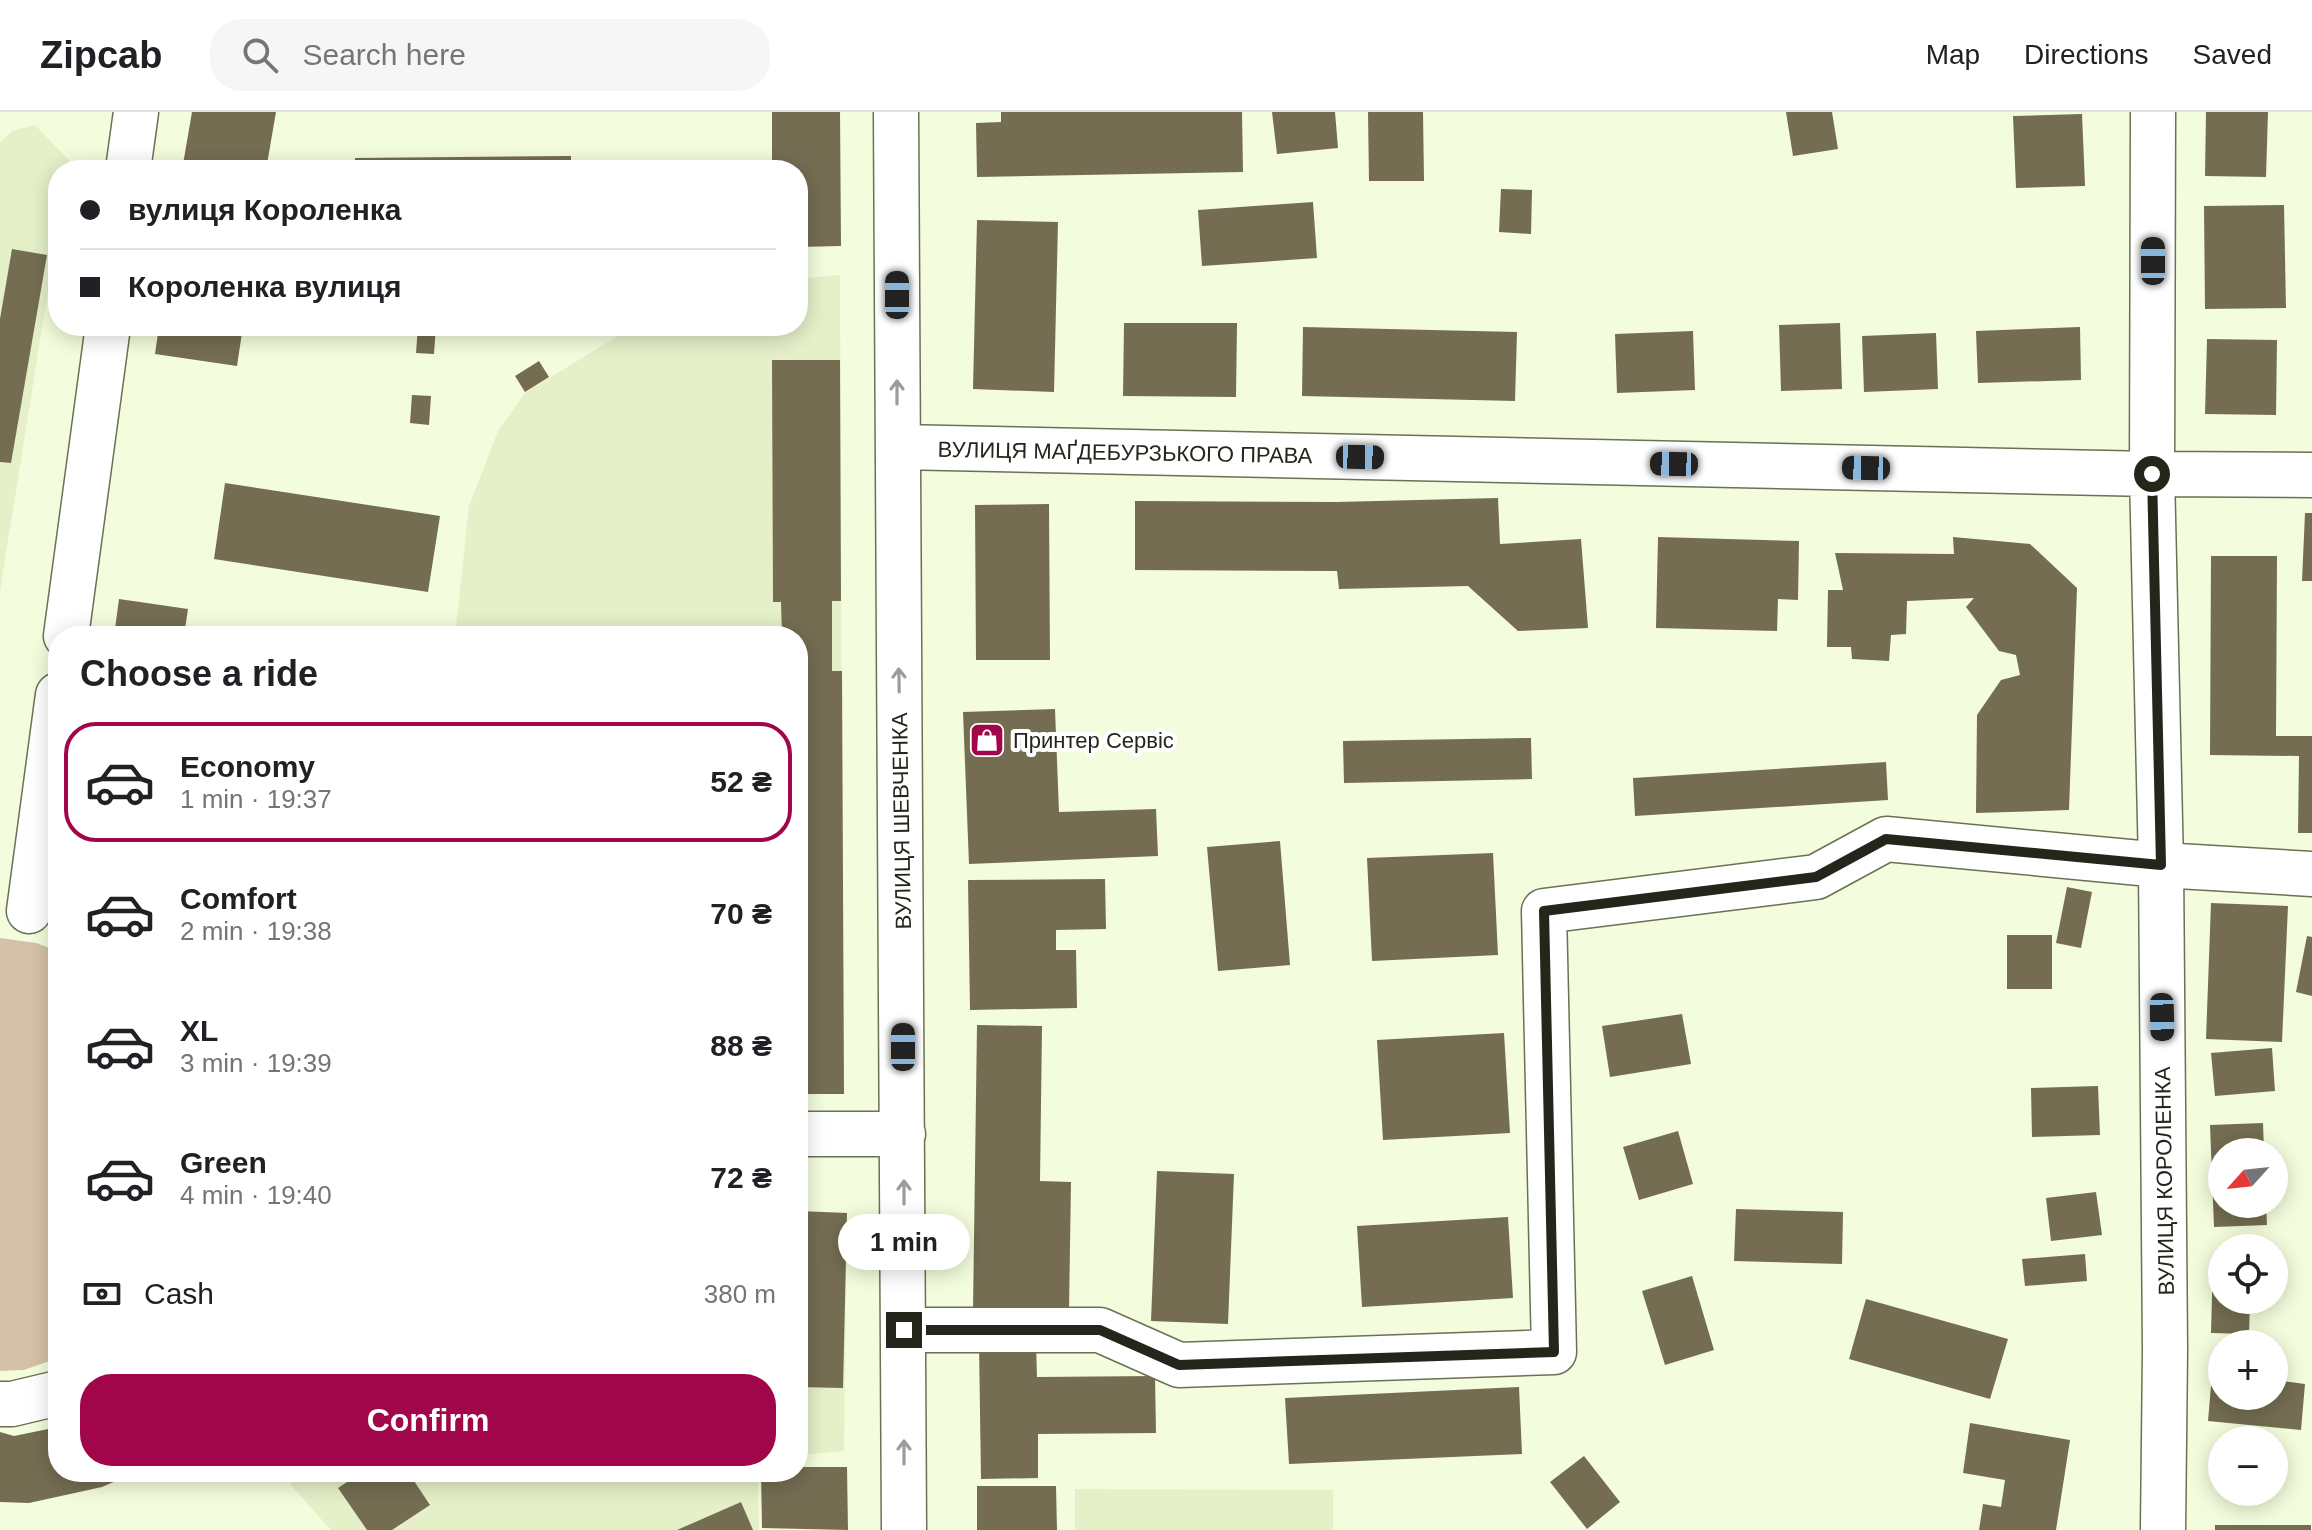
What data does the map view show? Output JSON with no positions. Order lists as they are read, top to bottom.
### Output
{
  "streets": {
    "street": ["ВУЛИЦЯ МАҐДЕБУРЗЬКОГО ПРАВА", "ВУЛИЦЯ ШЕВЧЕНКА", "ВУЛИЦЯ КОРОЛЕНКА"]
  },
  "crossings": [
    ["ВУЛИЦЯ МАҐДЕБУРЗЬКОГО ПРАВА", "ВУЛИЦЯ ШЕВЧЕНКА"],
    ["ВУЛИЦЯ МАҐДЕБУРЗЬКОГО ПРАВА", "ВУЛИЦЯ КОРОЛЕНКА"]
  ],
  "one_way": ["ВУЛИЦЯ ШЕВЧЕНКА"],
  "places": {
    "shop": ["Принтер Сервіс"]
  },
  "north": "bottom left",
  "page": {
    "header": "Zipcab",
    "search": "Search here",
    "nav": ["Map", "Directions", "Saved"],
    "banner": ["вулиця Короленка", "Короленка вулиця"],
    "heading": "Choose a ride",
    "list": [
      {
        "name": "Economy",
        "note": "1 min · 19:37",
        "value": "52 ₴"
      },
      {
        "name": "Comfort",
        "note": "2 min · 19:38",
        "value": "70 ₴"
      },
      {
        "name": "XL",
        "note": "3 min · 19:39",
        "value": "88 ₴"
      },
      {
        "name": "Green",
        "note": "4 min · 19:40",
        "value": "72 ₴"
      }
    ],
    "map_buttons": ["+", "−"],
    "bubble": "1 min",
    "pay": ["Cash", "380 m"],
    "buttons": "Confirm"
  }
}
